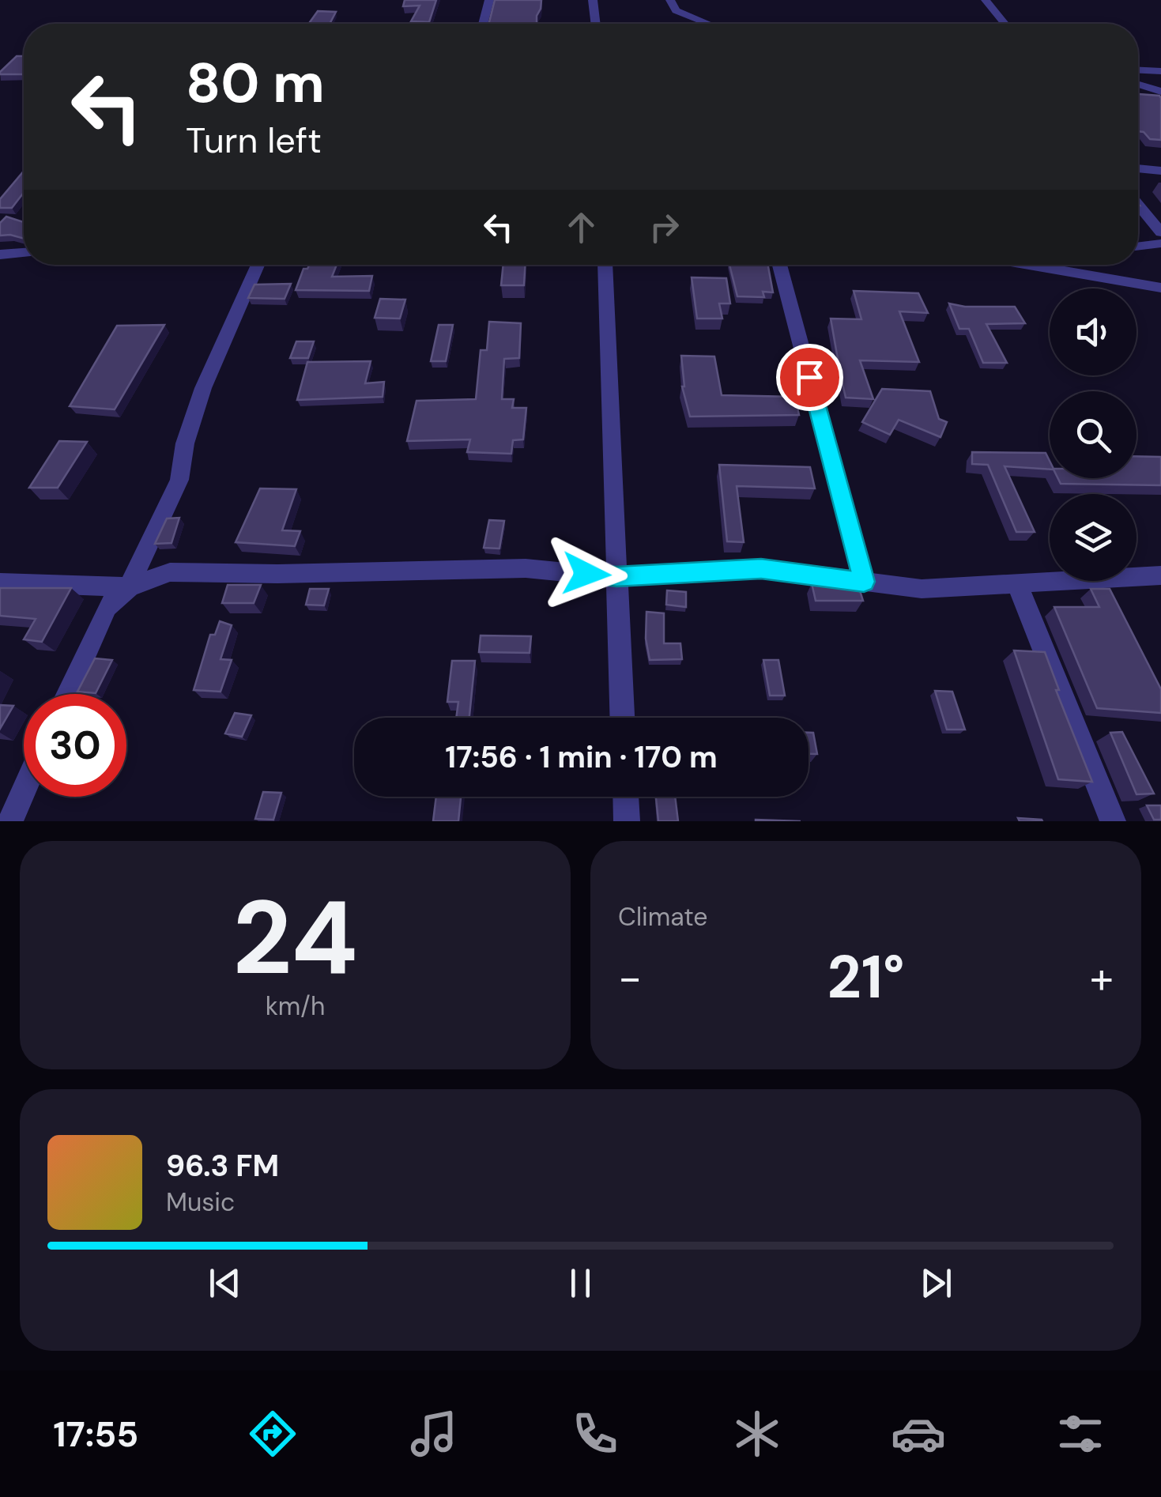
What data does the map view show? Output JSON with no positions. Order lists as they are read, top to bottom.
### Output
{
  "page": {
    "turn": ["80 m", "Turn left"],
    "limit": "30",
    "trip": "17:56 · 1 min · 170 m",
    "tile": [
      ["24", "km/h"],
      "Climate"
    ],
    "heat": ["−", "21°", "+"],
    "song": ["96.3 FM", "Music"],
    "tabs": "17:55"
  }
}
